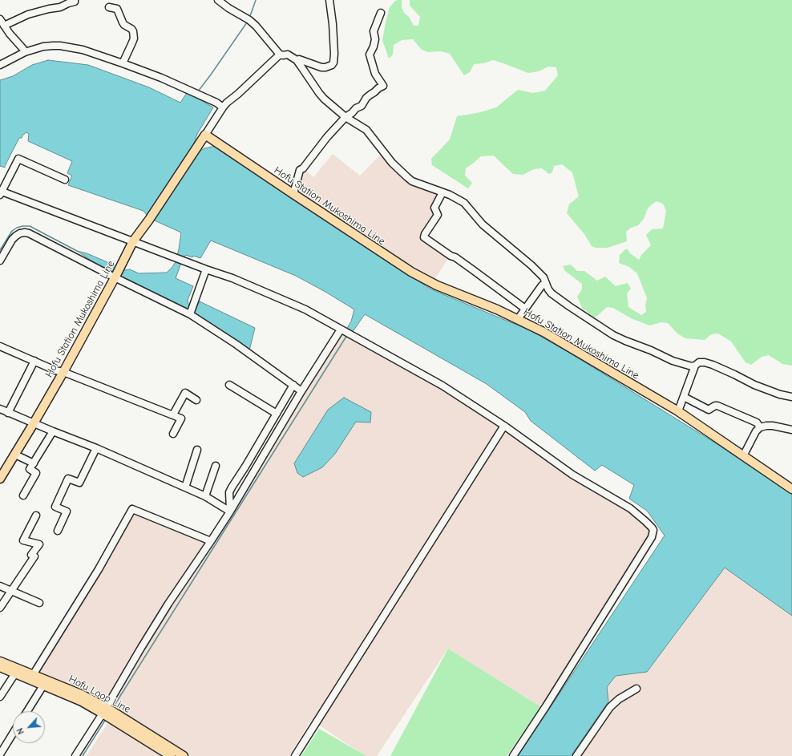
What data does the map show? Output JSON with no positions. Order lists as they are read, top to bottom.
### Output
{
  "streets": {
    "main road": ["Hofu Station Mukoshima Line", "Hofu Loop Line"]
  },
  "north": "bottom left"
}
